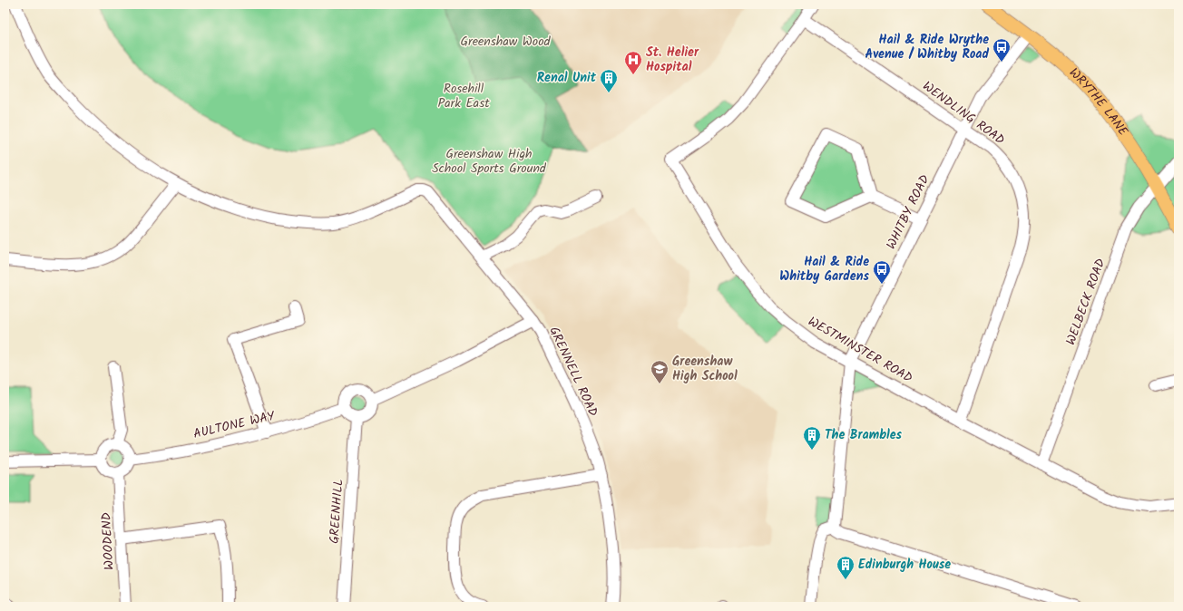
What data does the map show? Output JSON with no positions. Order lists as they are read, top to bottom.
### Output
{
  "streets": {
    "main road": ["WRYTHE LANE"],
    "street": [
      "WENDLING ROAD",
      "WHITBY ROAD",
      "WELBECK ROAD",
      "WESTMINSTER ROAD",
      "GRENNELL ROAD",
      "AULTONE WAY",
      "GREENHILL",
      "WOODEND"
    ]
  },
  "crossings": [
    ["WRYTHE LANE", "WHITBY ROAD"],
    ["WRYTHE LANE", "WELBECK ROAD"],
    ["WENDLING ROAD", "WHITBY ROAD"],
    ["WENDLING ROAD", "WESTMINSTER ROAD"],
    ["WHITBY ROAD", "WESTMINSTER ROAD"],
    ["WELBECK ROAD", "WESTMINSTER ROAD"],
    ["AULTONE WAY", "GREENHILL"],
    ["AULTONE WAY", "WOODEND"]
  ],
  "parks": ["Greenshaw Wood", "Rosehill Park East", "Greenshaw High School Sports Ground"],
  "places": {
    "bus stop": ["Hail & Ride Wrythe Avenue / Whitby Road", "Hail & Ride Whitby Gardens"],
    "hospital": ["St. Helier Hospital"],
    "building": ["Renal Unit", "The Brambles", "Edinburgh House"],
    "school or university": ["Greenshaw High School"]
  }
}
